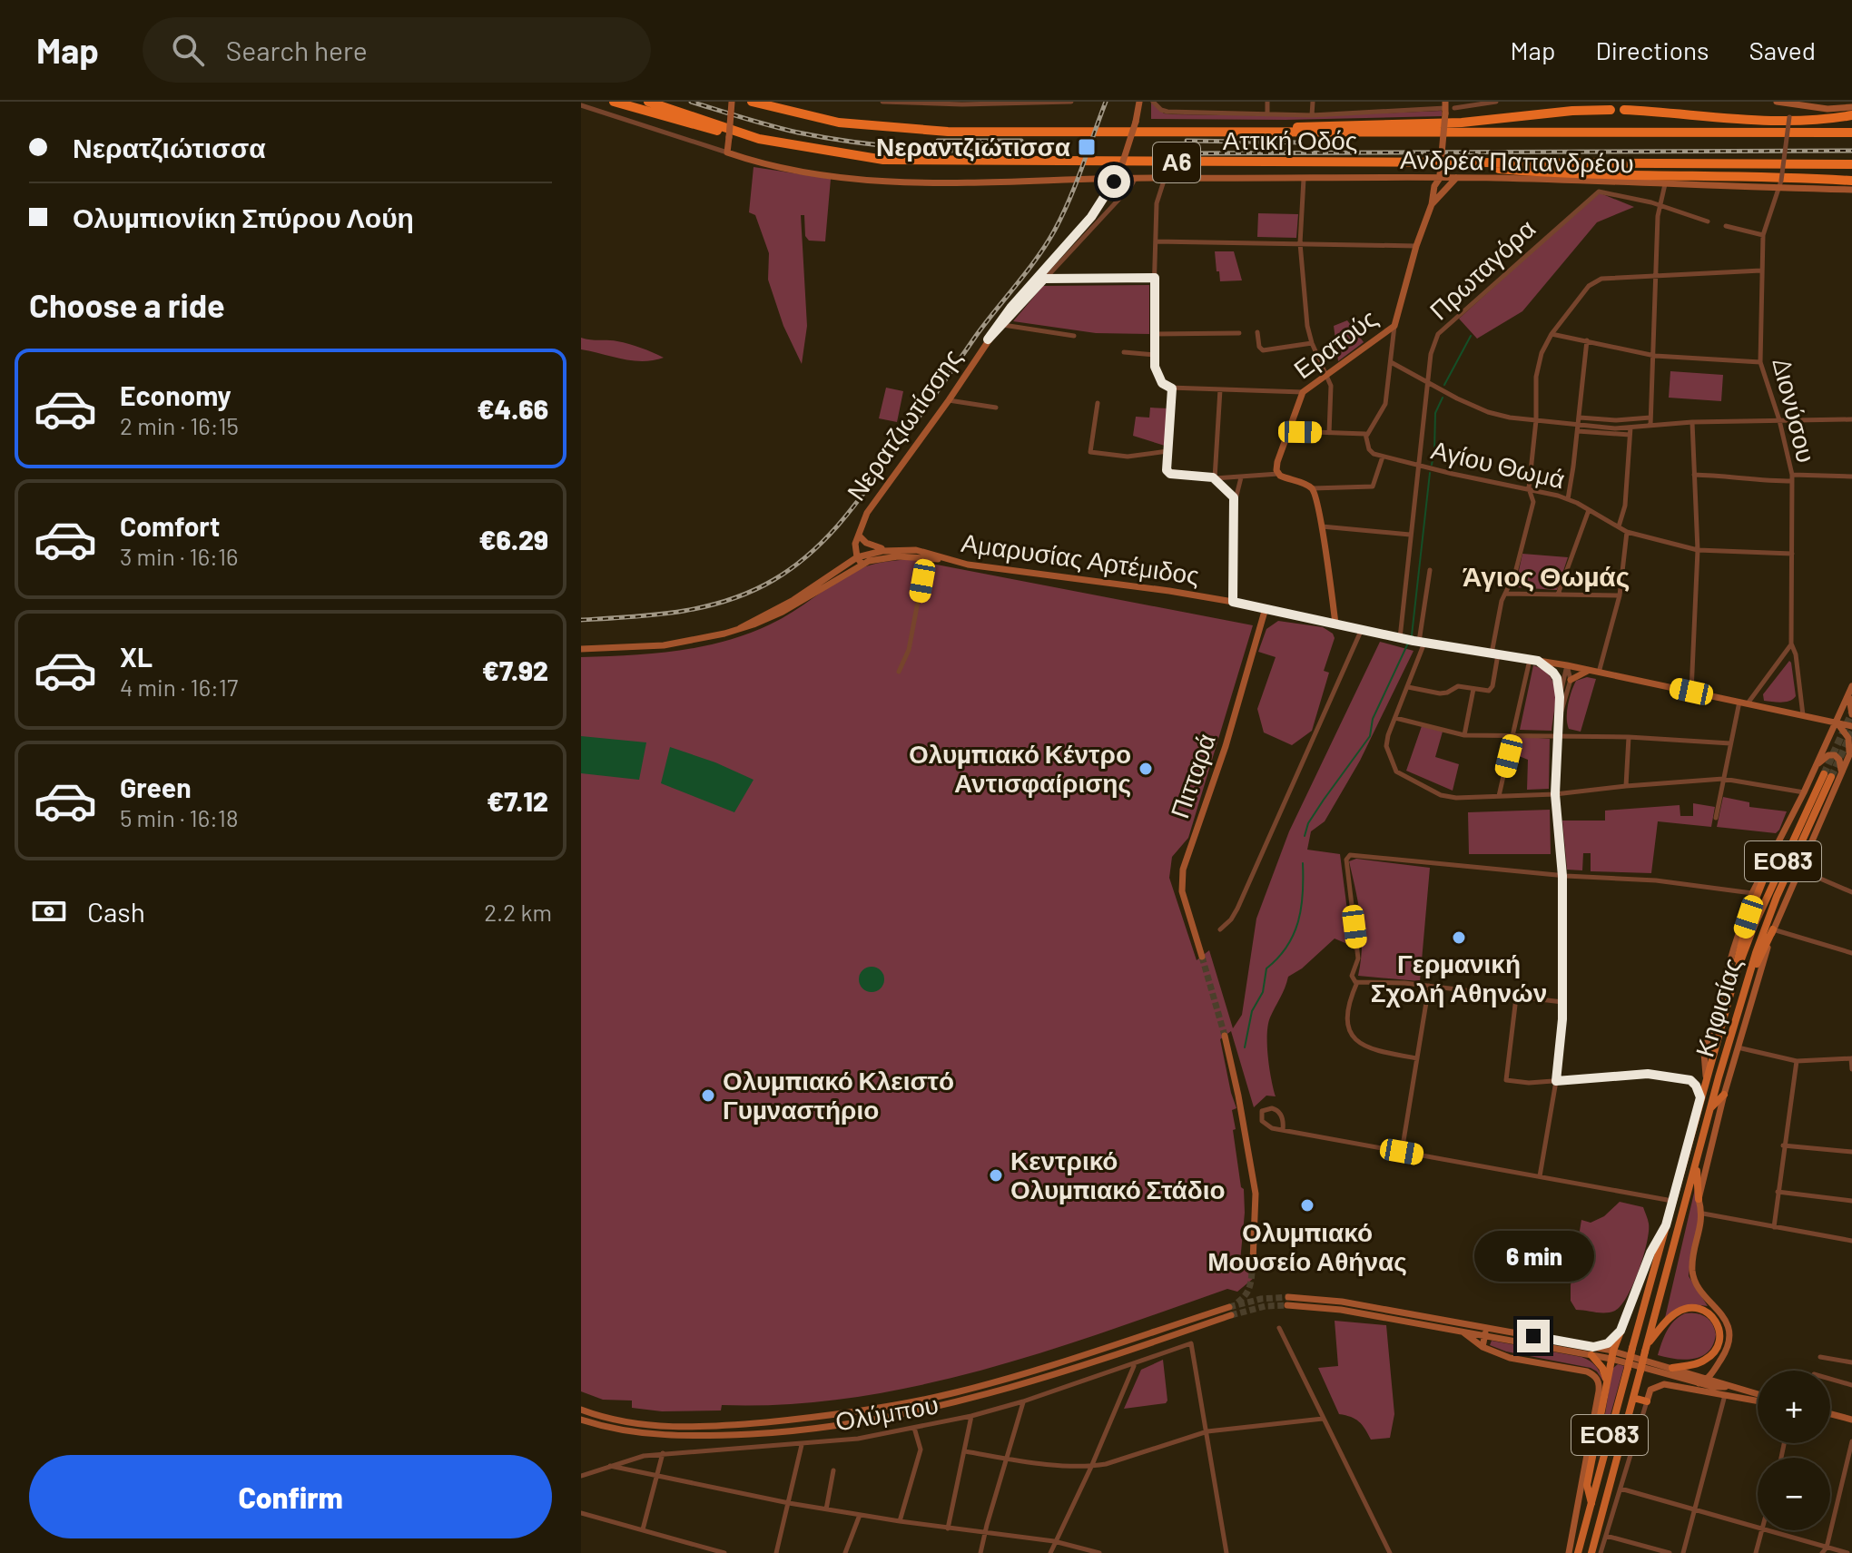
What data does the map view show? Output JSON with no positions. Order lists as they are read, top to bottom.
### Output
{
  "streets": {
    "highway": ["Αττική Οδός", "Α6"],
    "main road": [
      "Ανδρέα Παπανδρέου",
      "Ερατούς",
      "Νερατζιωτίσσης",
      "Αμαρυσίας Αρτέμιδος",
      "Πιτταρά",
      "ΕΟ83",
      "Κηφισίας"
    ],
    "street": [
      "Πρωταγόρα",
      "Διονύσου",
      "Αγίου Θωμά",
      "Ολύμπου"
    ]
  },
  "crossings": [
    ["Ανδρέα Παπανδρέου", "Ερατούς"],
    ["Ανδρέα Παπανδρέου", "Διονύσου"],
    ["Ανδρέα Παπανδρέου", "Νερατζιωτίσσης"],
    ["Πρωταγόρα", "Αγίου Θωμά"],
    ["Πρωταγόρα", "Αμαρυσίας Αρτέμιδος"],
    ["Διονύσου", "Αγίου Θωμά"],
    ["Διονύσου", "Αμαρυσίας Αρτέμιδος"],
    ["Νερατζιωτίσσης", "Αμαρυσίας Αρτέμιδος"],
    ["Αμαρυσίας Αρτέμιδος", "Πιτταρά"],
    ["Αμαρυσίας Αρτέμιδος", "Κηφισίας"]
  ],
  "districts": ["Άγιος Θωμάς"],
  "places": {
    "transit": ["Νεραντζιώτισσα"],
    "other": [
      "Ολυμπιακό Κέντρο Αντισφαίρισης",
      "Γερμανική Σχολή Αθηνών",
      "Ολυμπιακό Κλειστό Γυμναστήριο",
      "Κεντρικό Ολυμπιακό Στάδιο",
      "Ολυμπιακό Μουσείο Αθήνας"
    ]
  },
  "page": {
    "header": "Map",
    "search": "Search here",
    "nav": ["Map", "Directions", "Saved"],
    "banner": ["Νερατζιώτισσα", "Ολυμπιονίκη Σπύρου Λούη"],
    "heading": "Choose a ride",
    "list": [
      {
        "name": "Economy",
        "note": "2 min · 16:15",
        "value": "€4.66"
      },
      {
        "name": "Comfort",
        "note": "3 min · 16:16",
        "value": "€6.29"
      },
      {
        "name": "XL",
        "note": "4 min · 16:17",
        "value": "€7.92"
      },
      {
        "name": "Green",
        "note": "5 min · 16:18",
        "value": "€7.12"
      }
    ],
    "pay": ["Cash", "2.2 km"],
    "bubble": "6 min",
    "map_buttons": ["+", "−"],
    "buttons": "Confirm"
  }
}
